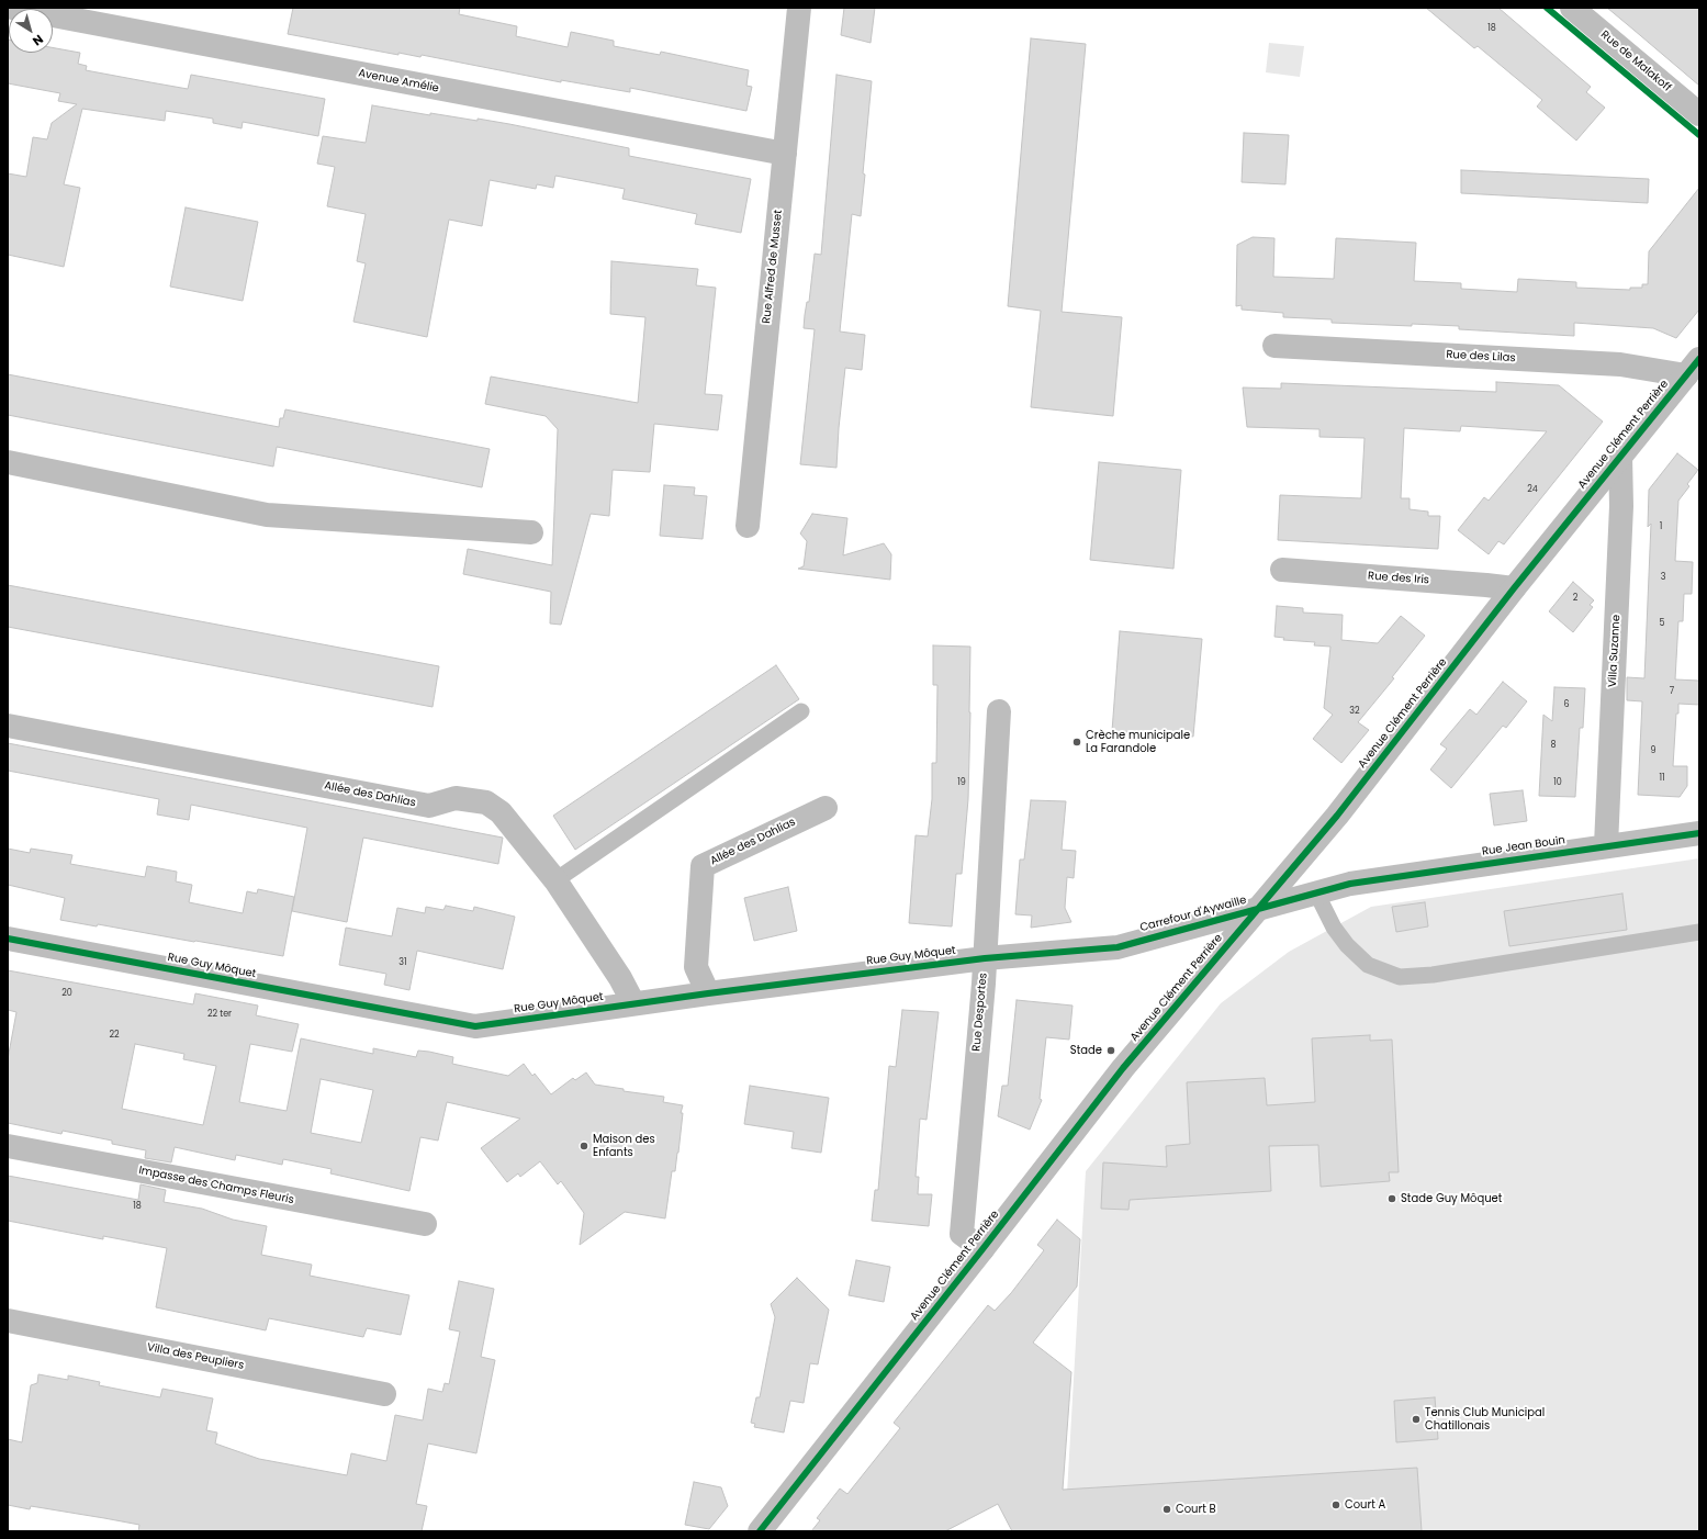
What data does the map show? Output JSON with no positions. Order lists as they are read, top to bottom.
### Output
{
  "streets": {
    "street": [
      "Rue de Malakoff",
      "Avenue Amélie",
      "Rue Alfred de Musset",
      "Rue des Lilas",
      "Avenue Clément Perrière",
      "Rue des Iris",
      "Villa Suzanne",
      "Allée des Dahlias",
      "Rue Jean Bouin",
      "Carrefour d'Aywaille",
      "Rue Guy Môquet",
      "Rue Desportes",
      "Impasse des Champs Fleuris",
      "Villa des Peupliers"
    ]
  },
  "crossings": [
    ["Avenue Amélie", "Rue Alfred de Musset"],
    ["Rue des Lilas", "Avenue Clément Perrière"],
    ["Avenue Clément Perrière", "Rue des Iris"],
    ["Avenue Clément Perrière", "Villa Suzanne"],
    ["Avenue Clément Perrière", "Carrefour d'Aywaille"],
    ["Avenue Clément Perrière", "Rue Desportes"],
    ["Villa Suzanne", "Rue Jean Bouin"],
    ["Allée des Dahlias", "Rue Guy Môquet"],
    ["Rue Jean Bouin", "Carrefour d'Aywaille"],
    ["Carrefour d'Aywaille", "Rue Guy Môquet"],
    ["Rue Guy Môquet", "Rue Desportes"]
  ],
  "places": [
    "Crèche municipale La Farandole",
    "Stade",
    "Maison des Enfants",
    "Stade Guy Môquet",
    "Tennis Club Municipal Chatillonais",
    "Court A",
    "Court B"
  ],
  "house_numbers": [
    "18",
    "24",
    "1",
    "3",
    "2",
    "5",
    "7",
    "6",
    "32",
    "8",
    "9",
    "11",
    "19",
    "10",
    "31",
    "20",
    "22 ter",
    "22",
    "18"
  ],
  "north": "bottom right"
}
